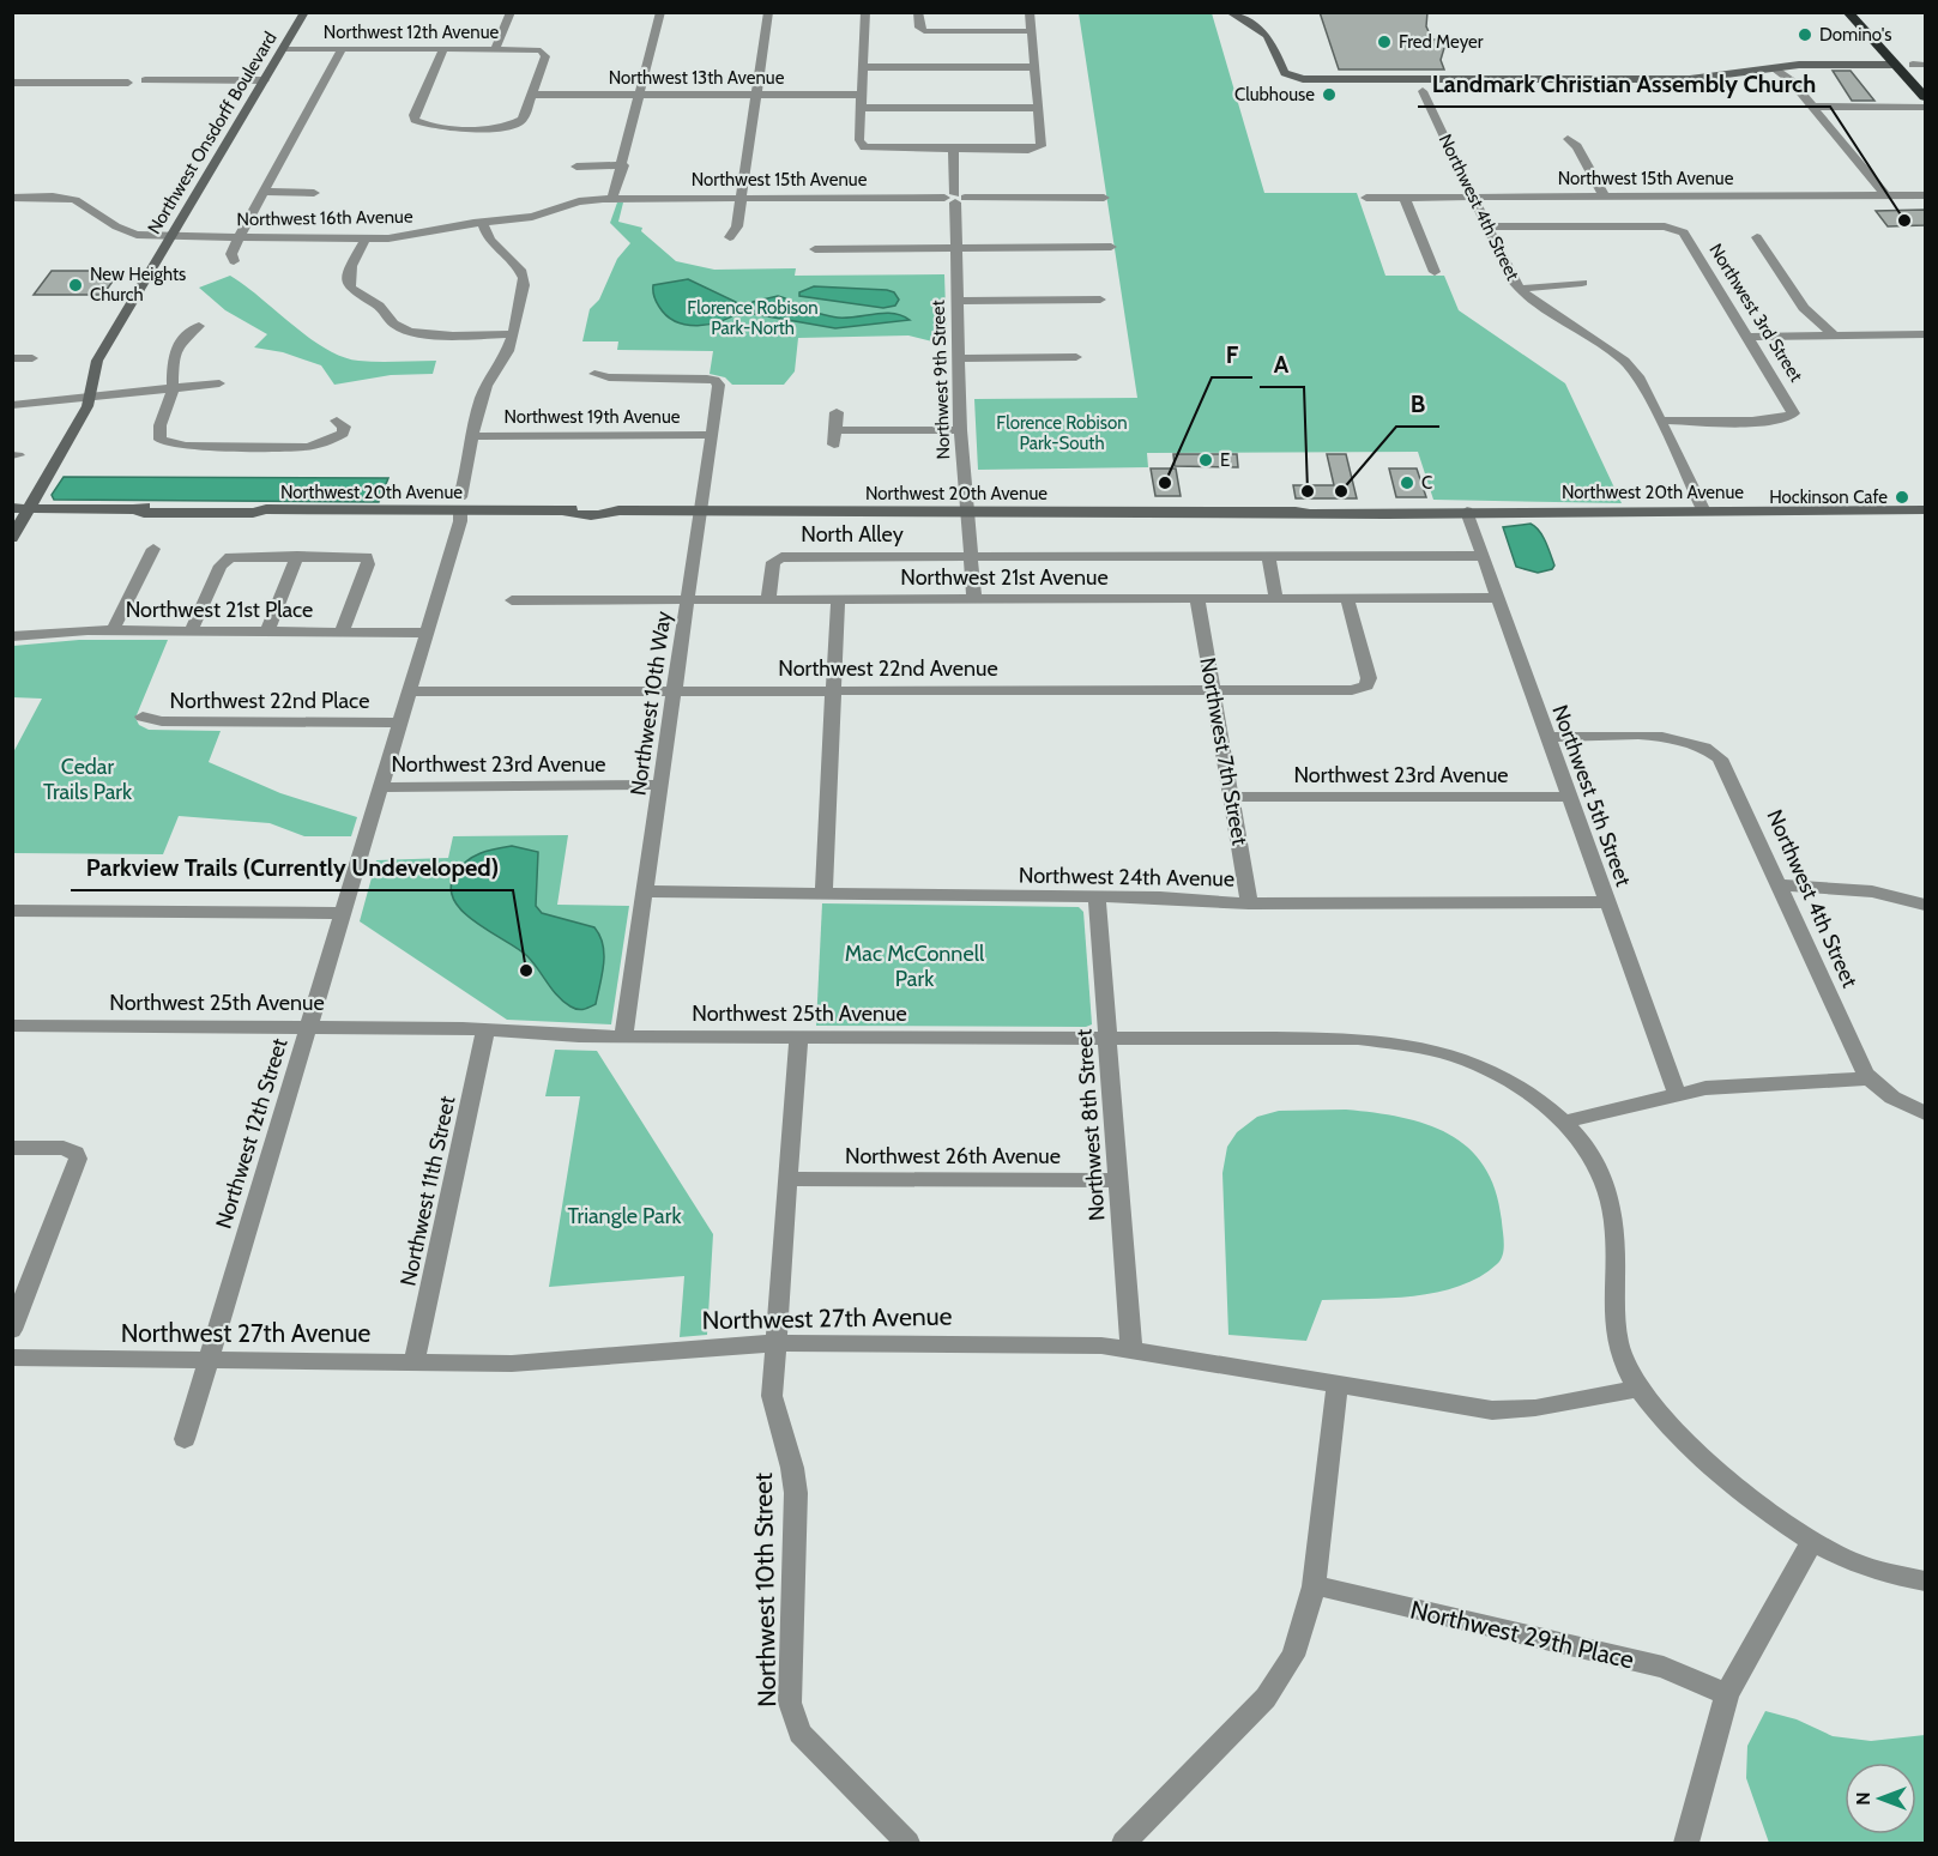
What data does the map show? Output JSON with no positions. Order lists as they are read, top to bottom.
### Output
{
  "streets": {
    "street": [
      "Northwest 12th Avenue",
      "Northwest 13th Avenue",
      "Northwest Onsdorff Boulevard",
      "Northwest 15th Avenue",
      "Northwest 4th Street",
      "Northwest 16th Avenue",
      "Northwest 3rd Street",
      "Northwest 9th Street",
      "Northwest 19th Avenue",
      "Northwest 20th Avenue",
      "North Alley",
      "Northwest 21st Avenue",
      "Northwest 21st Place",
      "Northwest 22nd Avenue",
      "Northwest 22nd Place",
      "Northwest 10th Way",
      "Northwest 7th Street",
      "Northwest 23rd Avenue",
      "Northwest 5th Street",
      "Northwest 24th Avenue",
      "Northwest 25th Avenue",
      "Northwest 8th Street",
      "Northwest 12th Street",
      "Northwest 26th Avenue",
      "Northwest 11th Street",
      "Northwest 27th Avenue",
      "Northwest 10th Street",
      "Northwest 29th Place"
    ]
  },
  "crossings": [
    ["Northwest 12th Avenue", "Northwest 13th Avenue"],
    ["Northwest 12th Avenue", "Northwest Onsdorff Boulevard"],
    ["Northwest Onsdorff Boulevard", "Northwest 16th Avenue"],
    ["Northwest Onsdorff Boulevard", "Northwest 20th Avenue"],
    ["Northwest 15th Avenue", "Northwest 4th Street"],
    ["Northwest 15th Avenue", "Northwest 16th Avenue"],
    ["Northwest 15th Avenue", "Northwest 9th Street"],
    ["Northwest 4th Street", "Northwest 3rd Street"],
    ["Northwest 4th Street", "Northwest 20th Avenue"],
    ["Northwest 4th Street", "Northwest 5th Street"],
    ["Northwest 16th Avenue", "Northwest 12th Street"],
    ["Northwest 9th Street", "Northwest 20th Avenue"],
    ["Northwest 9th Street", "North Alley"],
    ["Northwest 9th Street", "Northwest 21st Avenue"],
    ["Northwest 19th Avenue", "Northwest 10th Way"],
    ["Northwest 19th Avenue", "Northwest 12th Street"],
    ["Northwest 20th Avenue", "Northwest 10th Way"],
    ["Northwest 20th Avenue", "Northwest 5th Street"],
    ["Northwest 20th Avenue", "Northwest 12th Street"],
    ["North Alley", "Northwest 21st Avenue"],
    ["North Alley", "Northwest 5th Street"],
    ["Northwest 21st Avenue", "Northwest 22nd Avenue"],
    ["Northwest 21st Avenue", "Northwest 10th Way"],
    ["Northwest 21st Avenue", "Northwest 7th Street"],
    ["Northwest 21st Avenue", "Northwest 5th Street"],
    ["Northwest 21st Place", "Northwest 12th Street"],
    ["Northwest 22nd Avenue", "Northwest 10th Way"],
    ["Northwest 22nd Avenue", "Northwest 7th Street"],
    ["Northwest 22nd Avenue", "Northwest 12th Street"],
    ["Northwest 22nd Place", "Northwest 12th Street"],
    ["Northwest 10th Way", "Northwest 23rd Avenue"],
    ["Northwest 10th Way", "Northwest 24th Avenue"],
    ["Northwest 10th Way", "Northwest 25th Avenue"],
    ["Northwest 7th Street", "Northwest 23rd Avenue"],
    ["Northwest 7th Street", "Northwest 24th Avenue"],
    ["Northwest 23rd Avenue", "Northwest 5th Street"],
    ["Northwest 23rd Avenue", "Northwest 12th Street"],
    ["Northwest 5th Street", "Northwest 24th Avenue"],
    ["Northwest 24th Avenue", "Northwest 8th Street"],
    ["Northwest 25th Avenue", "Northwest 8th Street"],
    ["Northwest 25th Avenue", "Northwest 12th Street"],
    ["Northwest 25th Avenue", "Northwest 11th Street"],
    ["Northwest 25th Avenue", "Northwest 27th Avenue"],
    ["Northwest 25th Avenue", "Northwest 10th Street"],
    ["Northwest 8th Street", "Northwest 26th Avenue"],
    ["Northwest 8th Street", "Northwest 27th Avenue"],
    ["Northwest 12th Street", "Northwest 27th Avenue"],
    ["Northwest 26th Avenue", "Northwest 10th Street"],
    ["Northwest 11th Street", "Northwest 27th Avenue"],
    ["Northwest 27th Avenue", "Northwest 10th Street"]
  ],
  "parks": [
    "Florence Robison Park-North",
    "Florence Robison Park-South",
    "Cedar Trails Park",
    "Mac McConnell Park",
    "Triangle Park"
  ],
  "places": [
    "Domino's",
    "Fred Meyer",
    "Clubhouse",
    "Landmark Christian Assembly Church",
    "New Heights Church",
    "E",
    "F",
    "C",
    "A",
    "B",
    "Hockinson Cafe",
    "Parkview Trails (Currently Undeveloped)"
  ],
  "north": "left"
}
